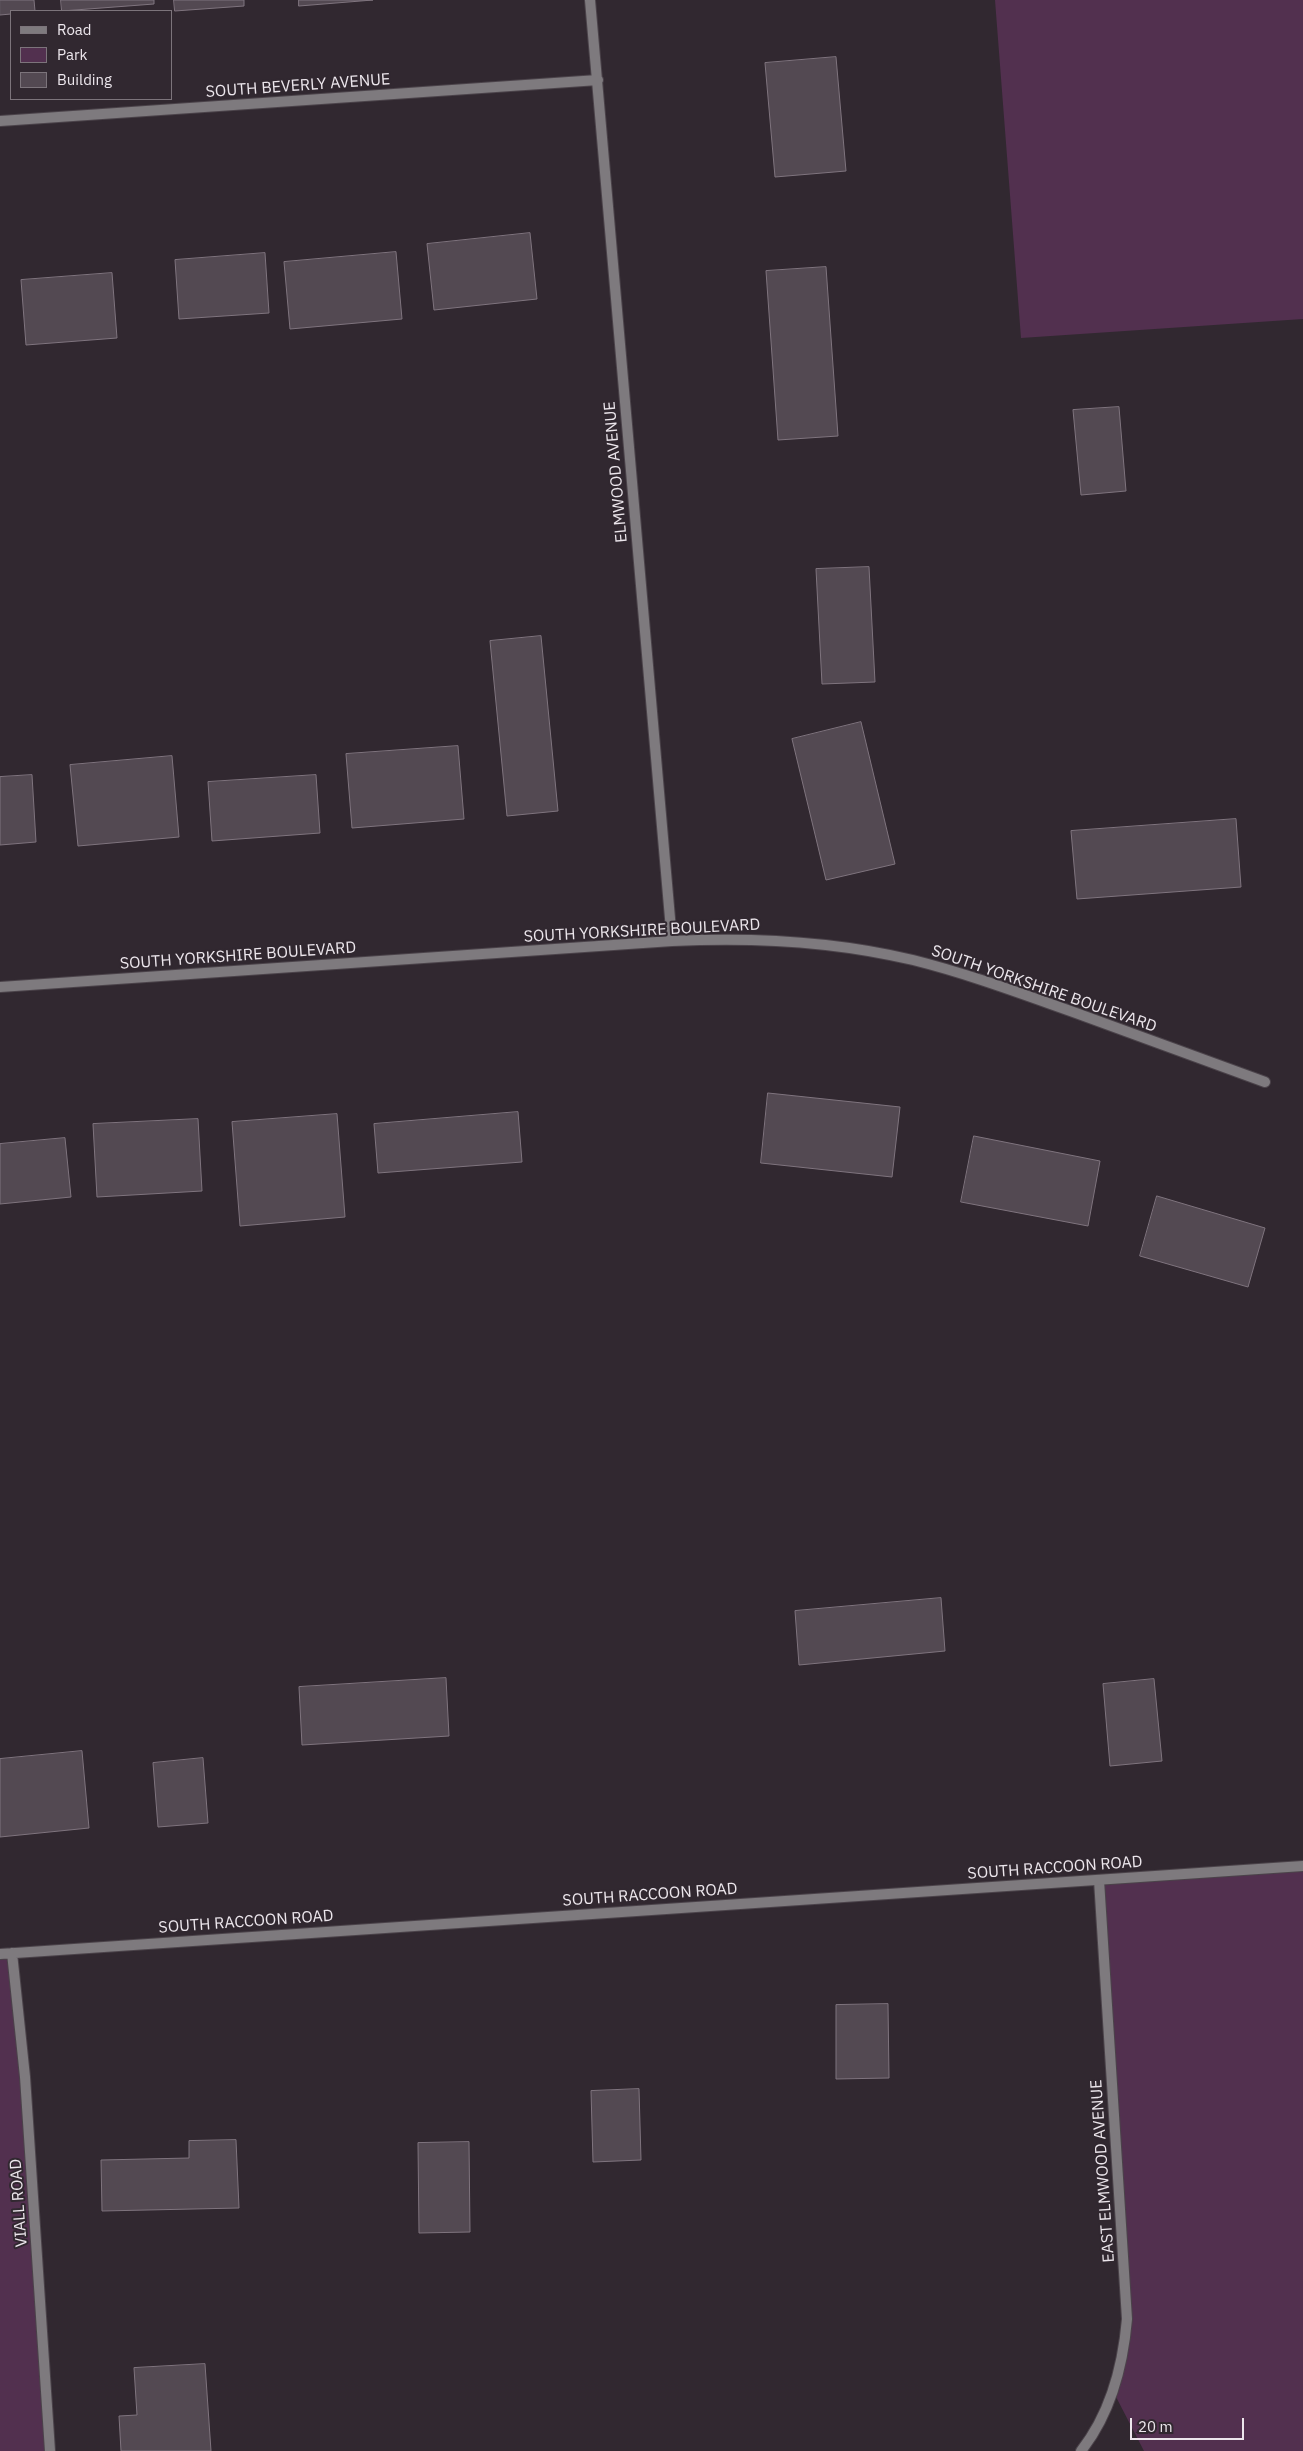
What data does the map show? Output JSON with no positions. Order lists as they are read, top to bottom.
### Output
{
  "streets": {
    "street": [
      "SOUTH BEVERLY AVENUE",
      "ELMWOOD AVENUE",
      "SOUTH YORKSHIRE BOULEVARD",
      "SOUTH RACCOON ROAD",
      "EAST ELMWOOD AVENUE",
      "VIALL ROAD"
    ]
  },
  "crossings": [
    ["SOUTH BEVERLY AVENUE", "ELMWOOD AVENUE"],
    ["ELMWOOD AVENUE", "SOUTH YORKSHIRE BOULEVARD"],
    ["SOUTH RACCOON ROAD", "EAST ELMWOOD AVENUE"],
    ["SOUTH RACCOON ROAD", "VIALL ROAD"]
  ],
  "legend": ["Road", "Park", "Building"],
  "scale_bar": "20 m"
}
